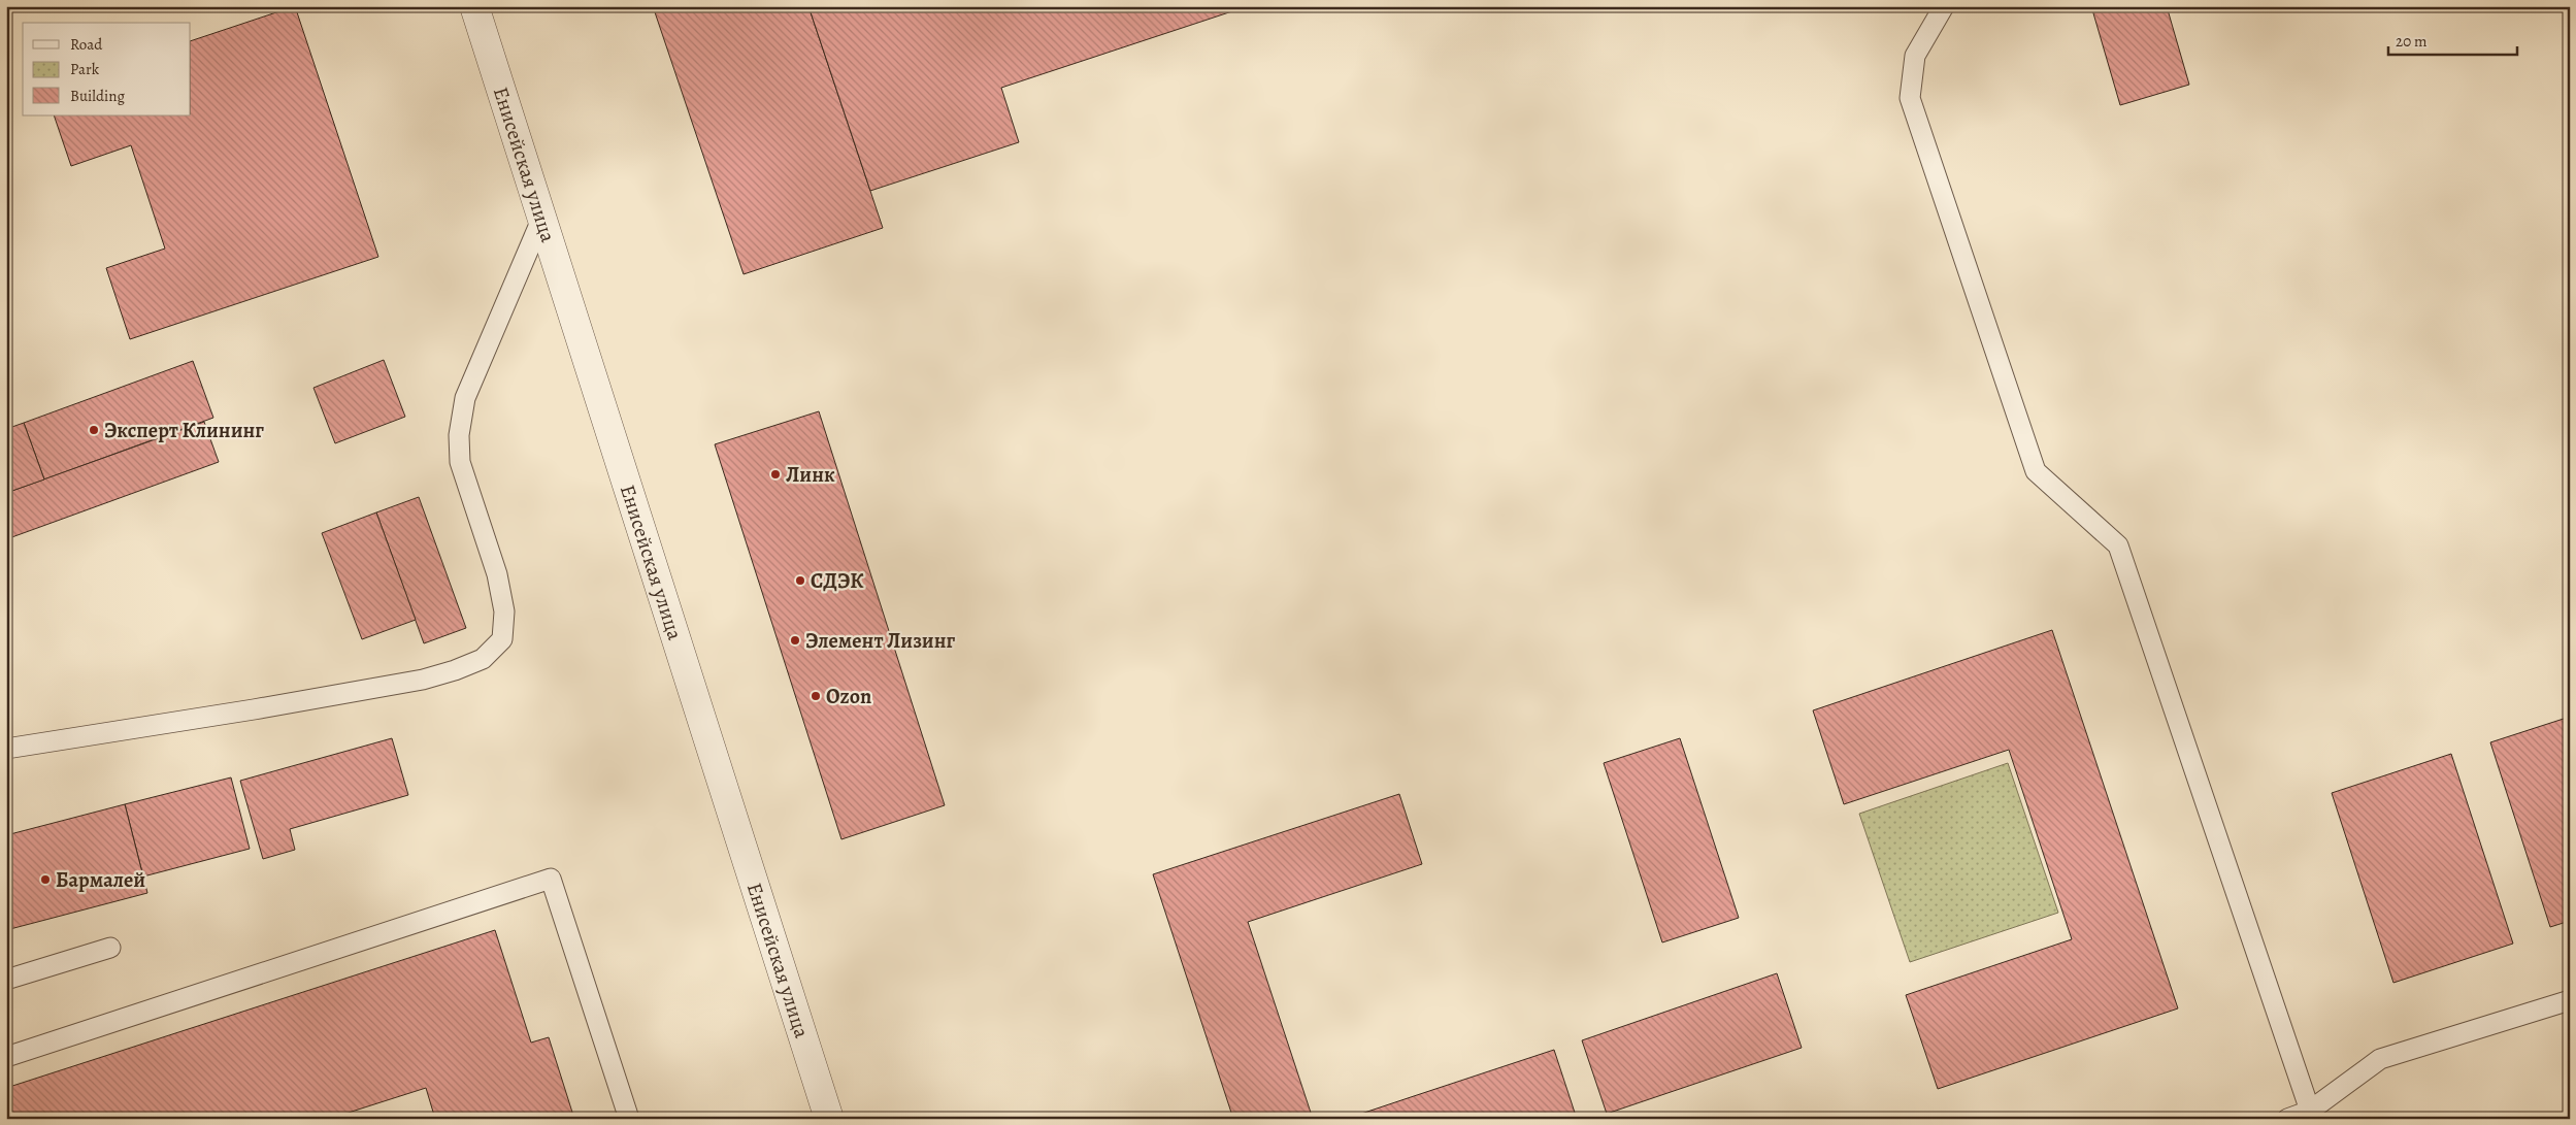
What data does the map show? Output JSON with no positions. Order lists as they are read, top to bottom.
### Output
{
  "streets": {
    "street": ["Енисейская улица"]
  },
  "places": [
    "Эксперт Клининг",
    "Линк",
    "СДЭК",
    "Элемент Лизинг",
    "Ozon",
    "Бармалей"
  ],
  "legend": ["Road", "Park", "Building"],
  "scale_bar": "20 m"
}
